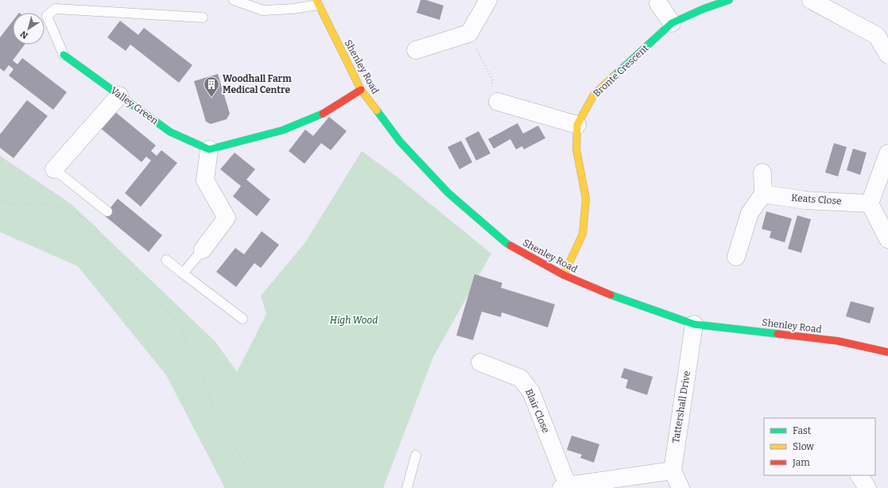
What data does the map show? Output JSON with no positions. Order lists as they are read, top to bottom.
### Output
{
  "streets": {
    "street": [
      "Shenley Road",
      "Bronte Crescent",
      "Valley Green",
      "Keats Close",
      "Tattershall Drive",
      "Blair Close"
    ]
  },
  "crossings": [
    ["Shenley Road", "Bronte Crescent"],
    ["Shenley Road", "Tattershall Drive"]
  ],
  "parks": ["High Wood"],
  "places": {
    "building": ["Woodhall Farm Medical Centre"]
  },
  "legend": ["Fast", "Slow", "Jam"],
  "north": "bottom left"
}
